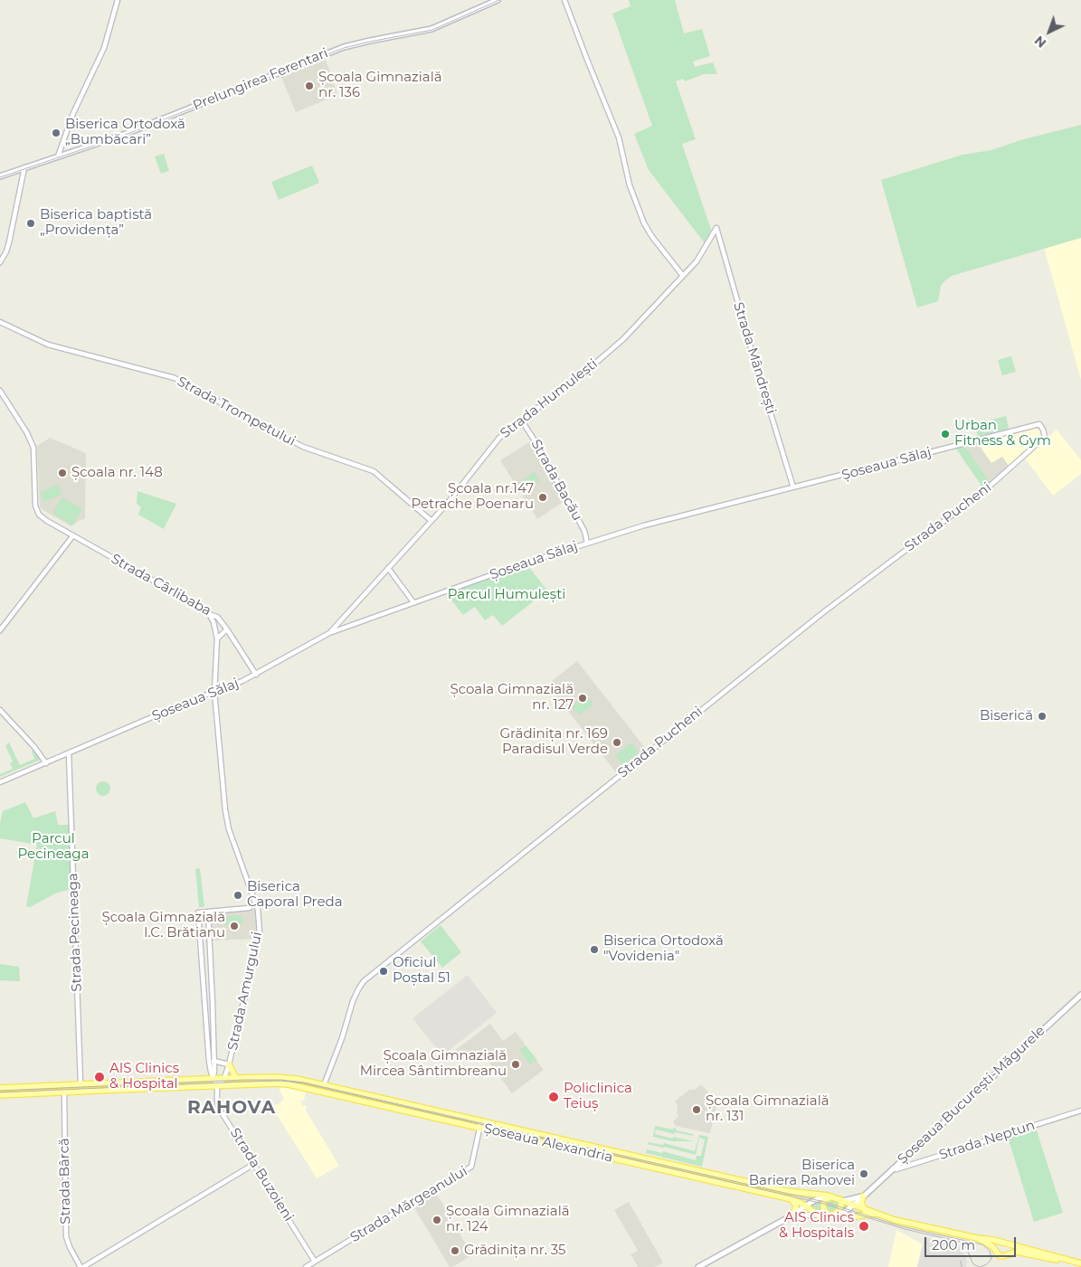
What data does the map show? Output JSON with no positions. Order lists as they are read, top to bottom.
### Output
{
  "streets": {
    "main road": ["Prelungirea Ferentari", "Șoseaua București-Măgurele", "Șoseaua Alexandria"],
    "street": [
      "Strada Mândrești",
      "Strada Humulești",
      "Strada Trompetului",
      "Șoseaua Sălaj",
      "Strada Bacău",
      "Strada Pucheni",
      "Strada Cârlibaba",
      "Strada Pecineaga",
      "Strada Amurgului",
      "Strada Neptun",
      "Strada Buzoieni",
      "Strada Bârcă",
      "Strada Mărgeanului"
    ]
  },
  "crossings": [
    ["Strada Mândrești", "Strada Humulești"],
    ["Strada Mândrești", "Șoseaua Sălaj"],
    ["Strada Humulești", "Strada Trompetului"],
    ["Strada Humulești", "Șoseaua Sălaj"],
    ["Strada Humulești", "Strada Bacău"],
    ["Șoseaua Sălaj", "Strada Bacău"],
    ["Șoseaua Sălaj", "Strada Pucheni"],
    ["Șoseaua Sălaj", "Strada Cârlibaba"],
    ["Șoseaua Sălaj", "Strada Pecineaga"],
    ["Șoseaua Sălaj", "Strada Amurgului"],
    ["Strada Pucheni", "Șoseaua Alexandria"],
    ["Strada Cârlibaba", "Strada Amurgului"],
    ["Strada Pecineaga", "Șoseaua Alexandria"],
    ["Strada Amurgului", "Șoseaua Alexandria"],
    ["Strada Amurgului", "Strada Buzoieni"],
    ["Șoseaua București-Măgurele", "Strada Neptun"],
    ["Șoseaua București-Măgurele", "Șoseaua Alexandria"],
    ["Șoseaua Alexandria", "Strada Buzoieni"],
    ["Șoseaua Alexandria", "Strada Bârcă"],
    ["Șoseaua Alexandria", "Strada Mărgeanului"],
    ["Strada Buzoieni", "Strada Mărgeanului"]
  ],
  "districts": ["RAHOVA"],
  "parks": ["Parcul Humulești", "Parcul Pecineaga"],
  "places": [
    "Școala Gimnazială nr. 136",
    "Biserica Ortodoxă „Bumbăcari”",
    "Biserica baptistă „Providența”",
    "Urban Fitness & Gym",
    "Școala nr. 148",
    "Școala nr.147 Petrache Poenaru",
    "Școala Gimnazială nr. 127",
    "Biserică",
    "Grădinița nr. 169 Paradisul Verde",
    "Biserica Caporal Preda",
    "Școala Gimnazială I.C. Brătianu",
    "Biserica Ortodoxă \"Vovidenia\"",
    "Oficiul Poștal 51",
    "Școala Gimnazială Mircea Sântimbreanu",
    "AIS Clinics & Hospital",
    "Policlinica Teiuș",
    "Școala Gimnazială nr. 131",
    "Biserica Bariera Rahovei",
    "Școala Gimnazială nr. 124",
    "AIS Clinics & Hospitals",
    "Grădinița nr. 35"
  ],
  "scale_bar": "200 m",
  "north": "bottom left"
}
